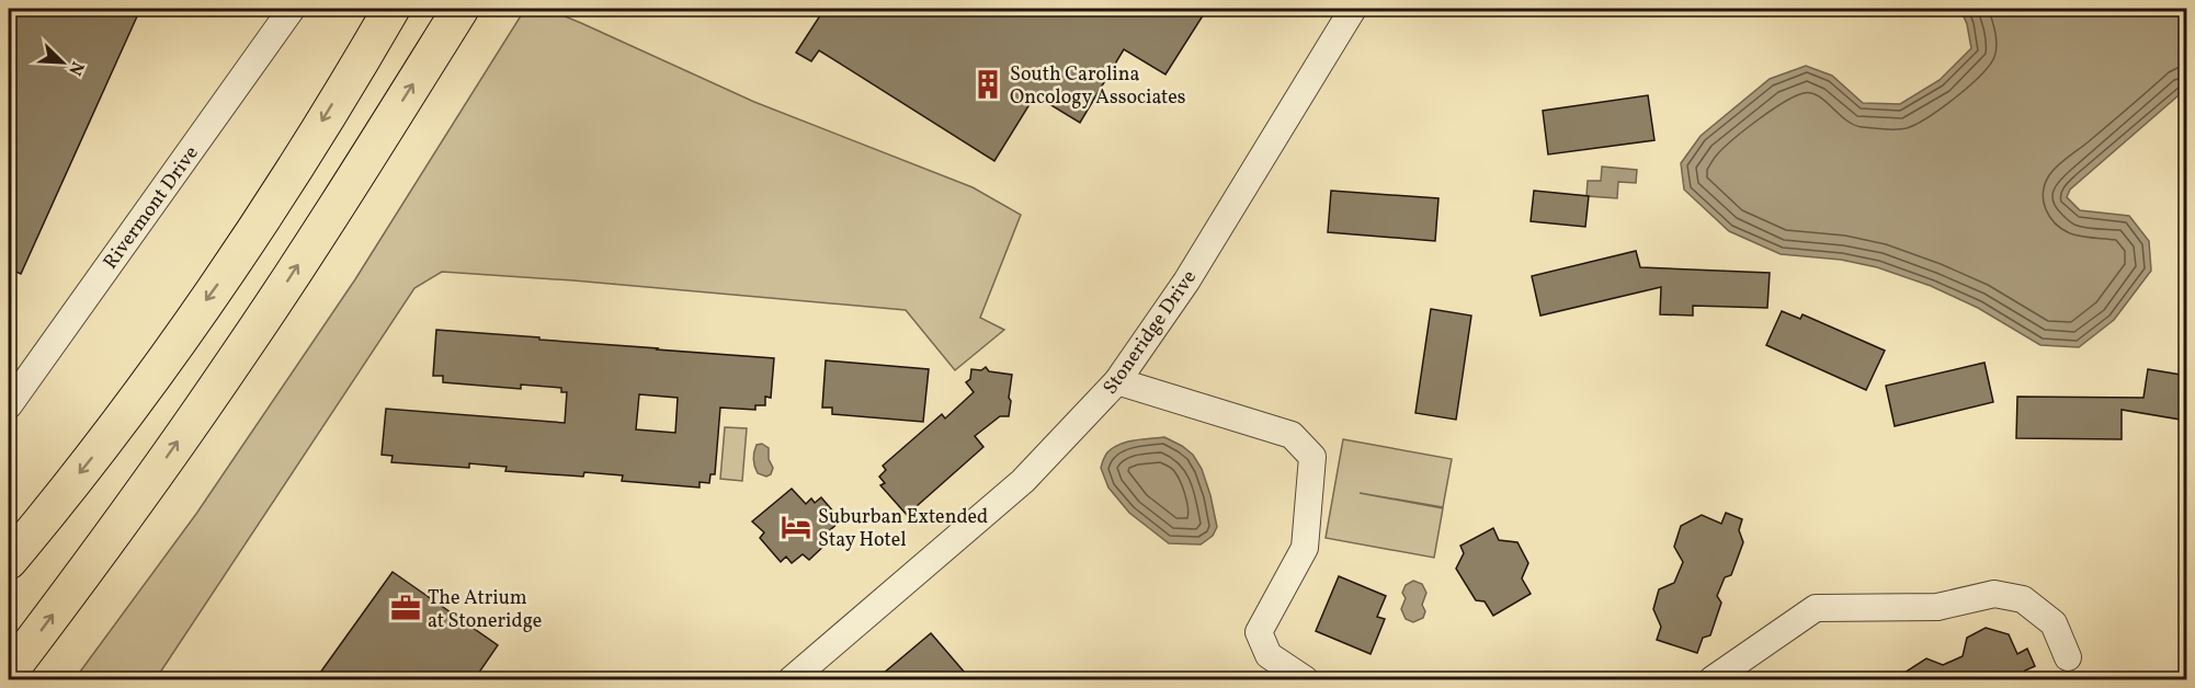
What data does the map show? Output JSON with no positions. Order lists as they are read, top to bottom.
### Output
{
  "streets": {
    "street": ["Rivermont Drive", "Stoneridge Drive"]
  },
  "places": {
    "building": ["South Carolina Oncology Associates"],
    "hotel": ["Suburban Extended Stay Hotel"],
    "office": ["The Atrium at Stoneridge"]
  },
  "north": "bottom right"
}
